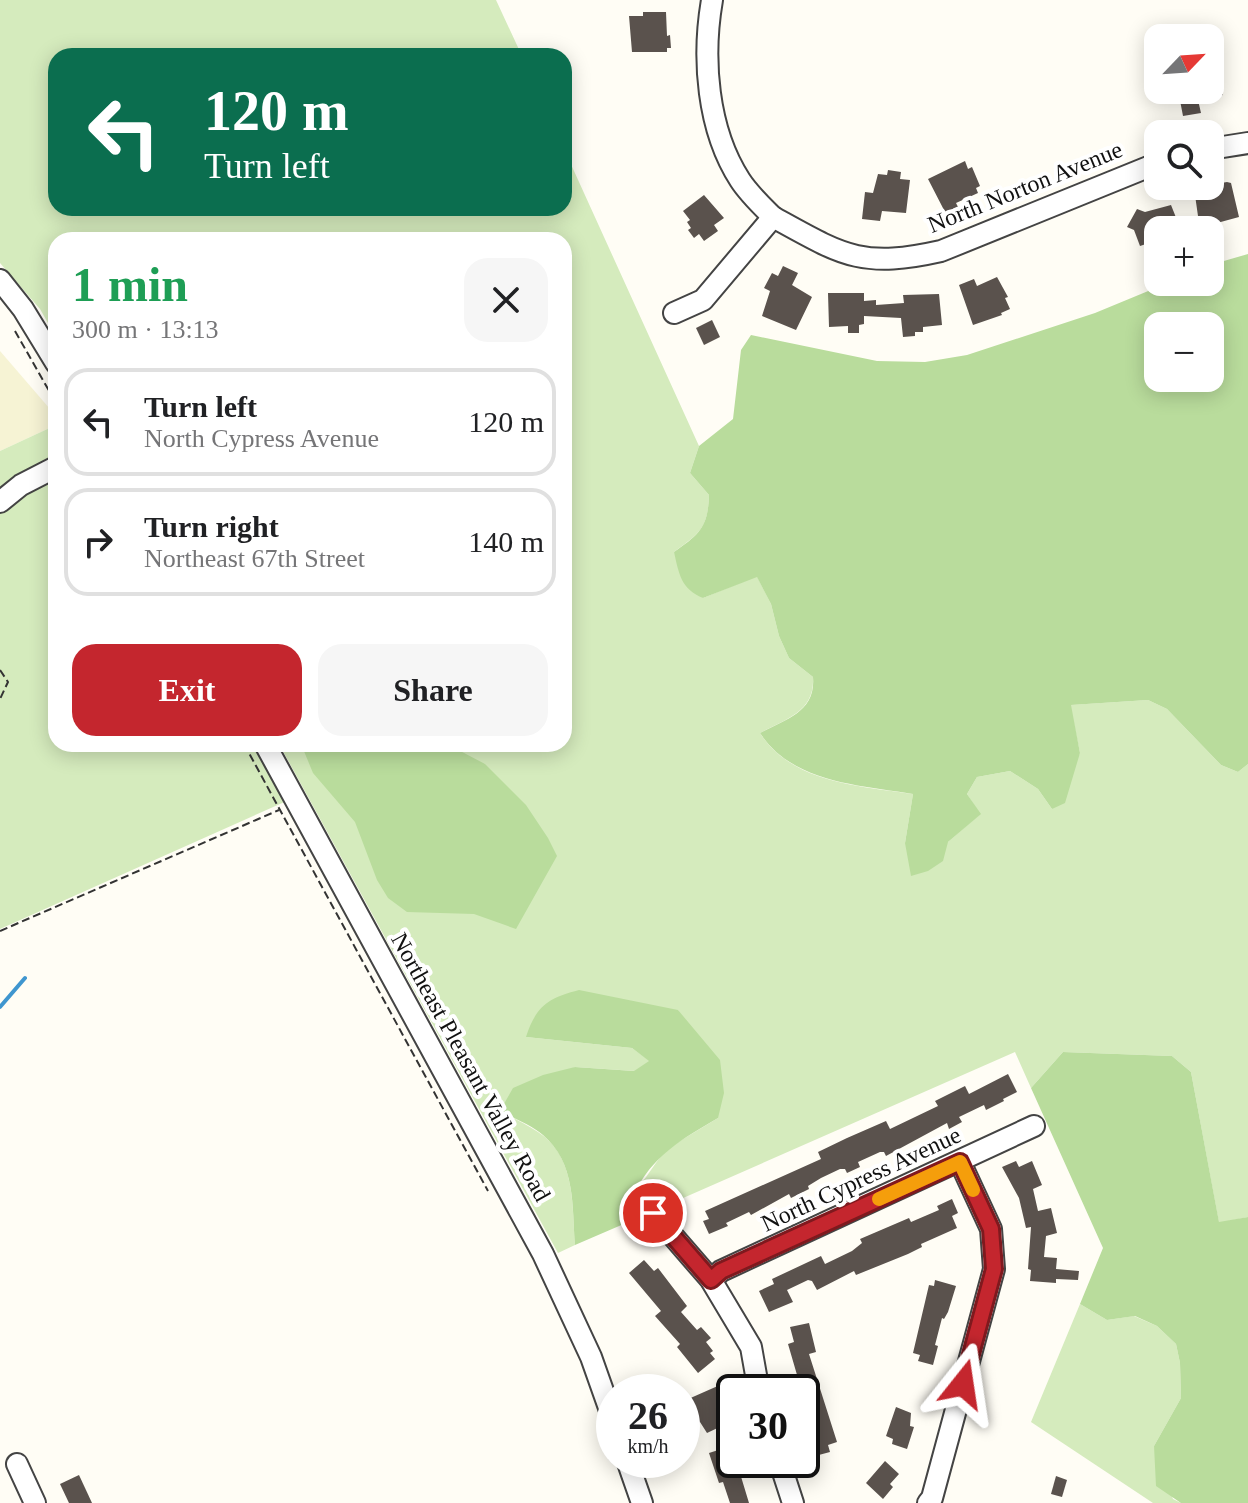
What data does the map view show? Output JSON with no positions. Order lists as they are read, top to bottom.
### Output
{
  "streets": {
    "street": ["North Norton Avenue", "Northeast Pleasant Valley Road", "North Cypress Avenue"]
  },
  "north": "top right",
  "page": {
    "map_buttons": ["+", "−"],
    "turn": ["120 m", "Turn left"],
    "heading": ["1 min", "300 m · 13:13"],
    "list": [
      {
        "name": "Turn left",
        "note": "North Cypress Avenue",
        "value": "120 m"
      },
      {
        "name": "Turn right",
        "note": "Northeast 67th Street",
        "value": "140 m"
      }
    ],
    "buttons": ["Exit", "Share"],
    "speed": "26 km/h",
    "limit": "30"
  }
}
